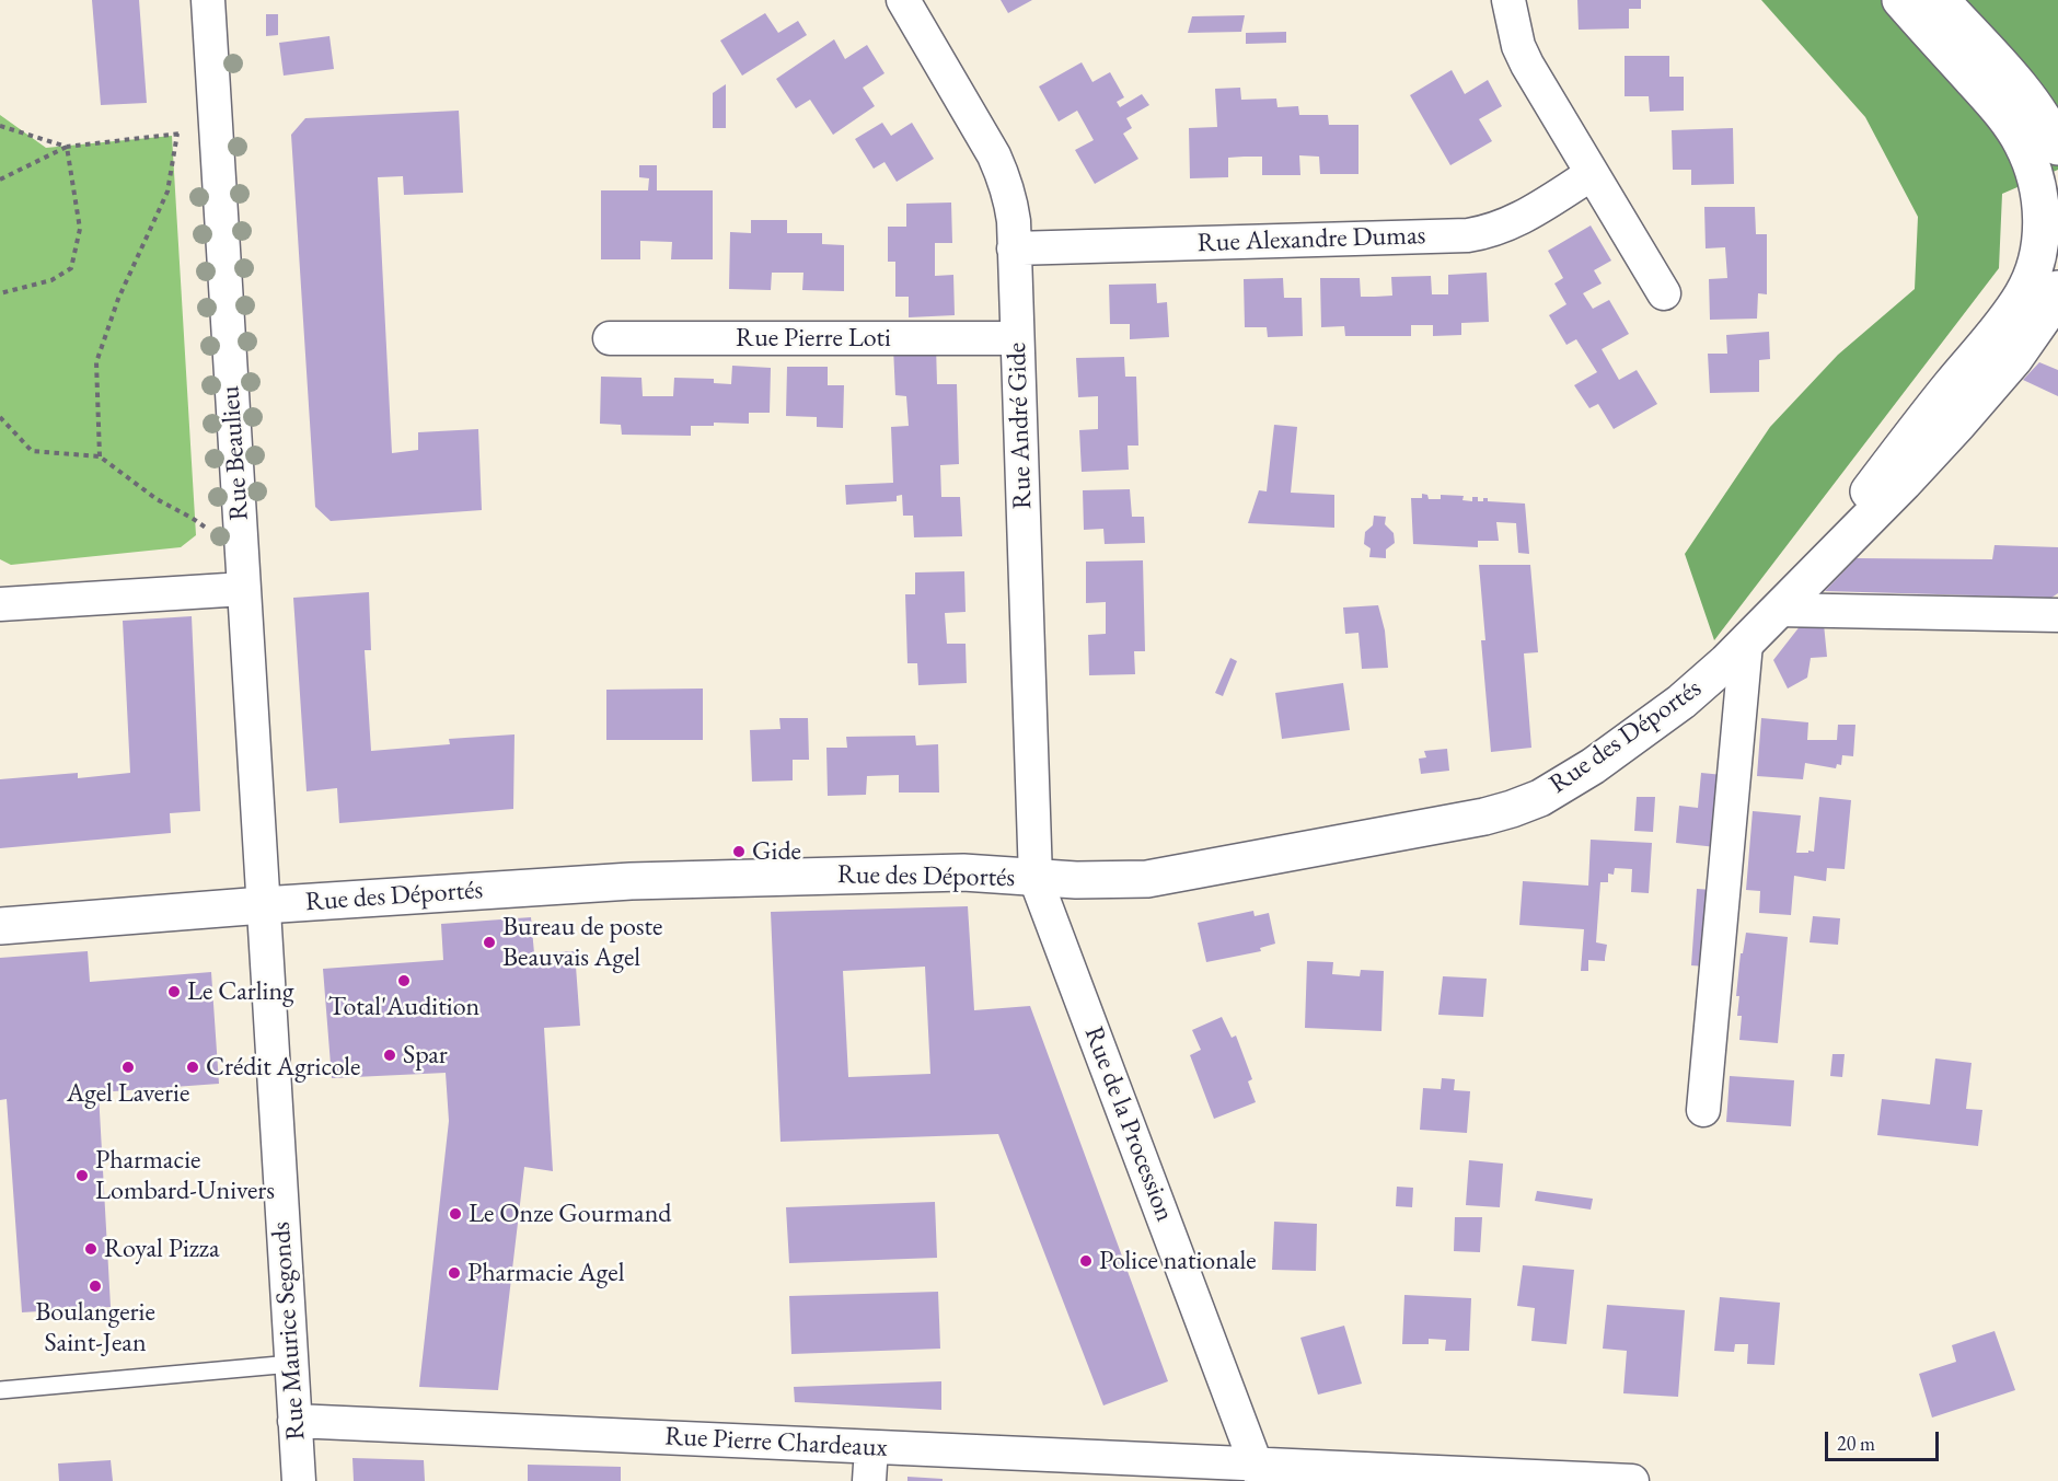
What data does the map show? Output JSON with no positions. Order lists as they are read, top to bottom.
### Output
{
  "streets": {
    "street": [
      "Rue Alexandre Dumas",
      "Rue Pierre Loti",
      "Rue André Gide",
      "Rue Beaulieu",
      "Rue des Déportés",
      "Rue de la Procession",
      "Rue Maurice Segonds",
      "Rue Pierre Chardeaux"
    ]
  },
  "crossings": [
    ["Rue Alexandre Dumas", "Rue André Gide"],
    ["Rue Pierre Loti", "Rue André Gide"],
    ["Rue André Gide", "Rue des Déportés"],
    ["Rue André Gide", "Rue de la Procession"],
    ["Rue Beaulieu", "Rue des Déportés"],
    ["Rue Beaulieu", "Rue Maurice Segonds"],
    ["Rue des Déportés", "Rue de la Procession"],
    ["Rue des Déportés", "Rue Maurice Segonds"],
    ["Rue de la Procession", "Rue Pierre Chardeaux"],
    ["Rue Maurice Segonds", "Rue Pierre Chardeaux"]
  ],
  "places": [
    "Gide",
    "Bureau de poste Beauvais Agel",
    "Total'Audition",
    "Le Carling",
    "Spar",
    "Agel Laverie",
    "Crédit Agricole",
    "Pharmacie Lombard-Univers",
    "Le Onze Gourmand",
    "Royal Pizza",
    "Police nationale",
    "Pharmacie Agel",
    "Boulangerie Saint-Jean"
  ],
  "scale_bar": "20 m"
}
